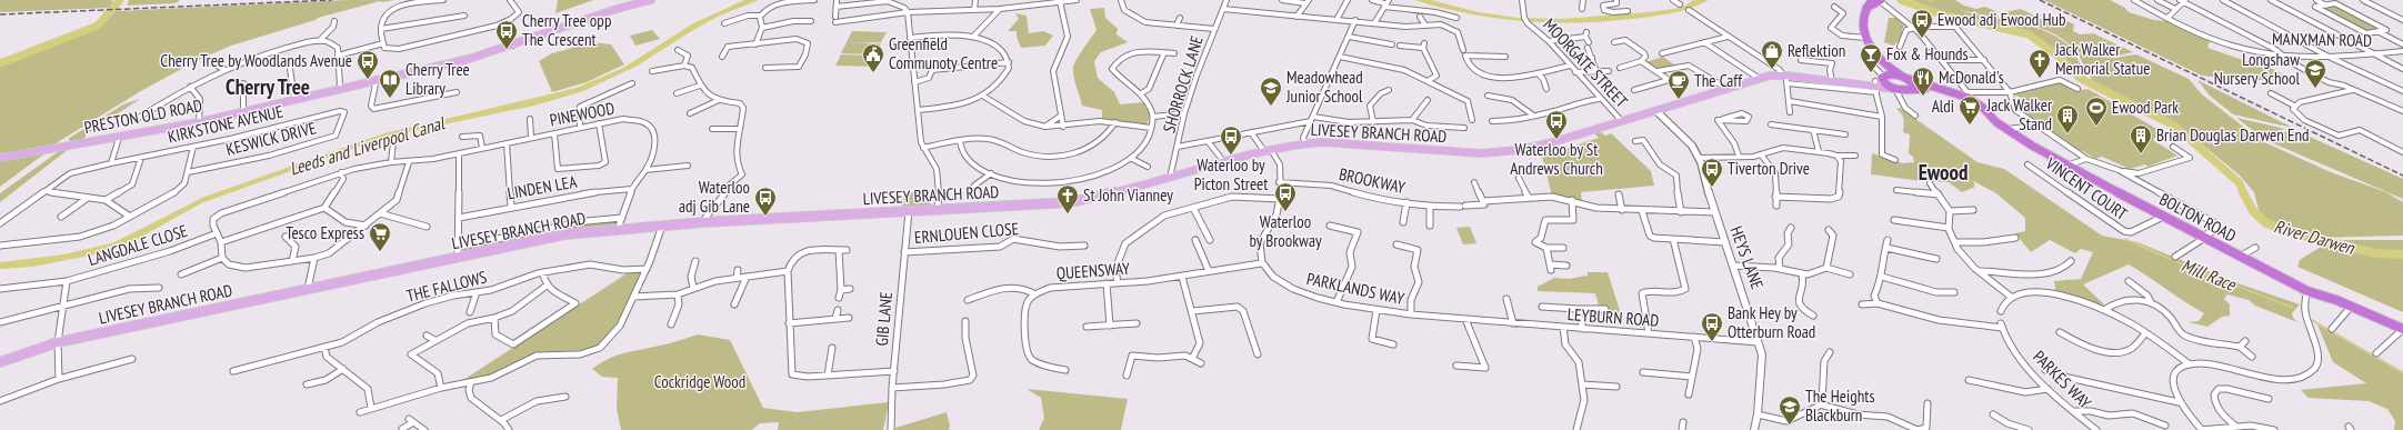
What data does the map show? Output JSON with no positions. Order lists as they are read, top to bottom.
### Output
{
  "streets": {
    "highway": ["BOLTON ROAD"],
    "main road": ["PRESTON OLD ROAD", "LIVESEY BRANCH ROAD"],
    "street": [
      "MANXMAN ROAD",
      "MOORGATE STREET",
      "SHORROCK LANE",
      "PINEWOOD",
      "KIRKSTONE AVENUE",
      "KESWICK DRIVE",
      "BROOKWAY",
      "LINDEN LEA",
      "VINCENT COURT",
      "ERNLOUEN CLOSE",
      "LANGDALE CLOSE",
      "HEYS LANE",
      "QUEENSWAY",
      "THE FALLOWS",
      "PARKLANDS WAY",
      "LEYBURN ROAD",
      "GIB LANE",
      "PARKES WAY"
    ]
  },
  "crossings": [
    ["MOORGATE STREET", "LIVESEY BRANCH ROAD"],
    ["SHORROCK LANE", "LIVESEY BRANCH ROAD"],
    ["PINEWOOD", "LIVESEY BRANCH ROAD"],
    ["PINEWOOD", "LINDEN LEA"],
    ["PINEWOOD", "LANGDALE CLOSE"],
    ["KIRKSTONE AVENUE", "KESWICK DRIVE"],
    ["LIVESEY BRANCH ROAD", "HEYS LANE"],
    ["LIVESEY BRANCH ROAD", "GIB LANE"],
    ["VINCENT COURT", "BOLTON ROAD"],
    ["ERNLOUEN CLOSE", "GIB LANE"],
    ["HEYS LANE", "LEYBURN ROAD"],
    ["QUEENSWAY", "PARKLANDS WAY"],
    ["PARKLANDS WAY", "LEYBURN ROAD"]
  ],
  "districts": ["Cherry Tree", "Ewood"],
  "water": ["Leeds and Liverpool Canal", "River Darwen", "Mill Race"],
  "parks": ["Cockridge Wood"],
  "places": {
    "bus stop": [
      "Ewood adj Ewood Hub",
      "Cherry Tree opp The Crescent",
      "Cherry Tree by Woodlands Avenue",
      "Waterloo by St Andrews Church",
      "Waterloo by Picton Street",
      "Tiverton Drive",
      "Waterloo by Brookway",
      "Waterloo adj Gib Lane",
      "Bank Hey by Otterburn Road"
    ],
    "shop": ["Reflektion"],
    "public building": ["Greenfield Communoty Centre"],
    "bar": ["Fox & Hounds"],
    "church": ["Jack Walker Memorial Statue", "St John Vianney"],
    "school or university": ["Longshaw Nursery School", "Meadowhead Junior School", "The Heights Blackburn"],
    "restaurant": ["McDonald's"],
    "library": ["Cherry Tree Library"],
    "cafe": ["The Caff"],
    "supermarket": ["Aldi", "Tesco Express"],
    "sports": ["Ewood Park"],
    "building": ["Jack Walker Stand", "Brian Douglas Darwen End"]
  }
}
